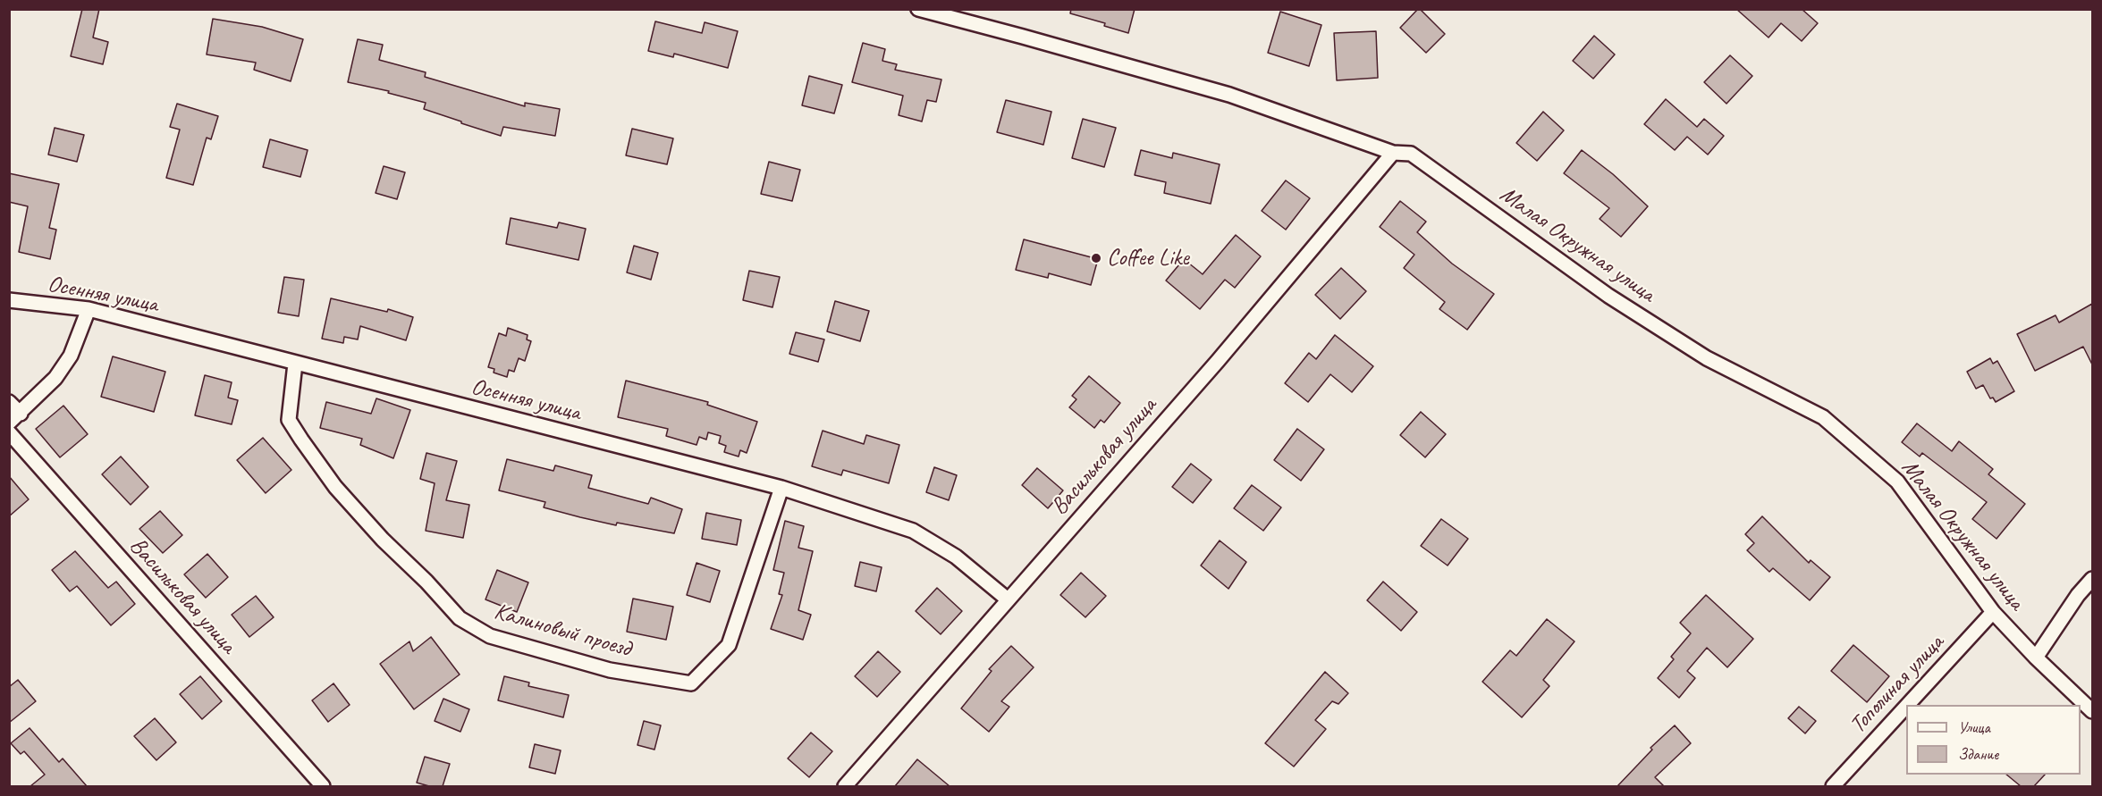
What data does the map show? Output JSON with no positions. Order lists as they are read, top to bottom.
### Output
{
  "streets": {
    "street": [
      "Малая Окружная улица",
      "Осенняя улица",
      "Васильковая улица",
      "Калиновый проезд",
      "Тополиная улица"
    ]
  },
  "crossings": [
    ["Малая Окружная улица", "Васильковая улица"],
    ["Малая Окружная улица", "Тополиная улица"],
    ["Осенняя улица", "Васильковая улица"],
    ["Осенняя улица", "Калиновый проезд"]
  ],
  "places": ["Coffee Like"],
  "legend": ["Улица", "Здание"]
}
